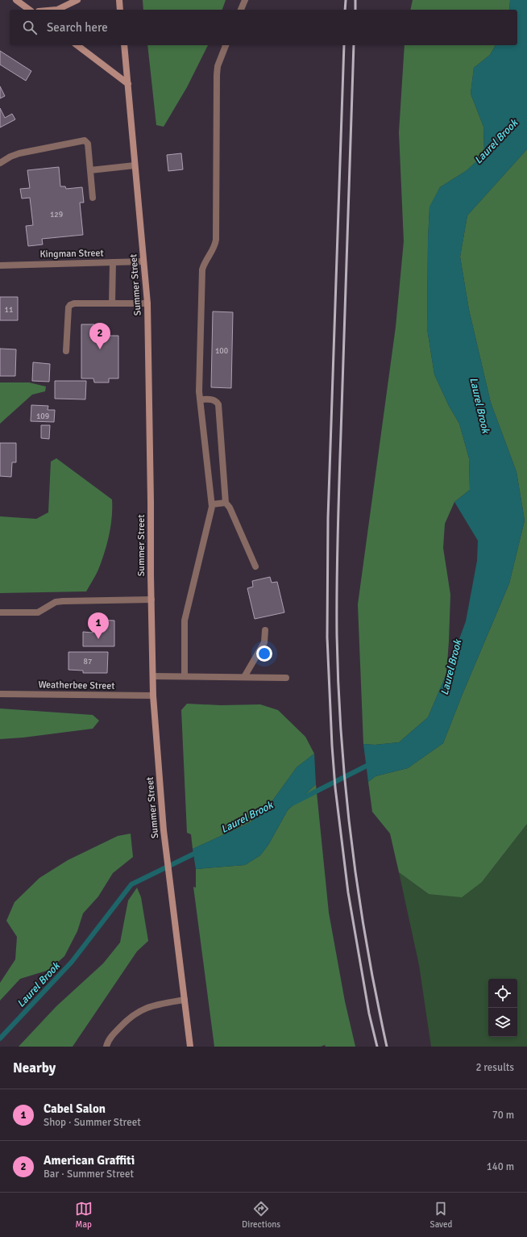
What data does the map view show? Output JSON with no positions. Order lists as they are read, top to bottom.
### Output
{
  "streets": {
    "main road": ["Summer Street"],
    "street": ["Kingman Street", "Weatherbee Street"]
  },
  "crossings": [
    ["Kingman Street", "Summer Street"],
    ["Summer Street", "Weatherbee Street"]
  ],
  "water": ["Laurel Brook"],
  "house_numbers": [
    "129",
    "11",
    "100",
    "109",
    "87"
  ],
  "page": {
    "search": "Search here",
    "pins": ["2", "1"],
    "heading": ["Nearby", "2 results"],
    "list": [
      {
        "mark": "1",
        "name": "Cabel Salon",
        "note": "Shop · Summer Street",
        "value": "70 m"
      },
      {
        "mark": "2",
        "name": "American Graffiti",
        "note": "Bar · Summer Street",
        "value": "140 m"
      }
    ],
    "nav": ["Map", "Directions", "Saved"]
  }
}
